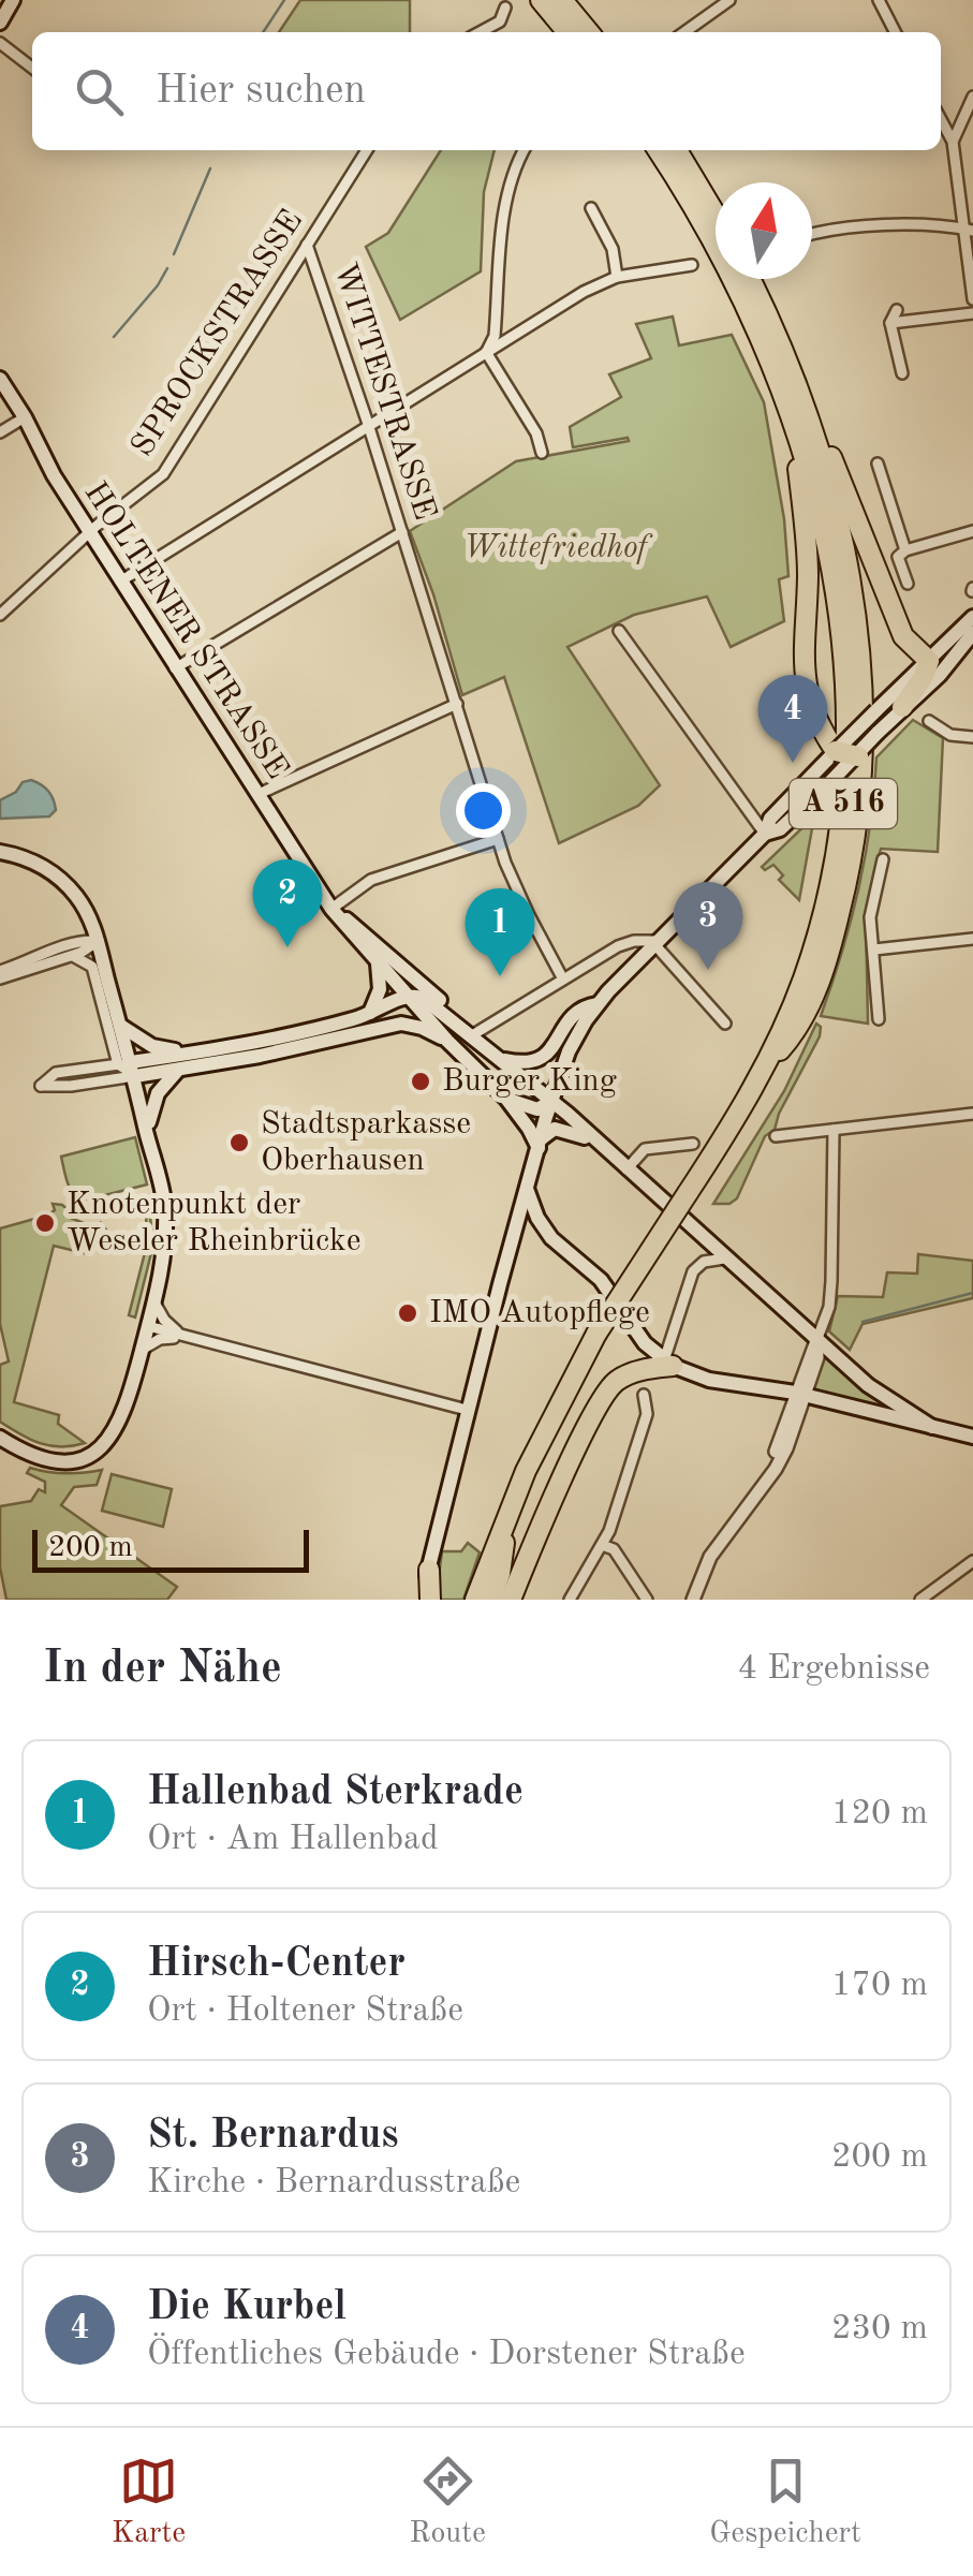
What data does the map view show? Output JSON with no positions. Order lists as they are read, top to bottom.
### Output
{
  "streets": {
    "highway": ["A 516"],
    "main road": ["HOLTENER STRASSE"],
    "street": ["SPROCKSTRASSE", "WITTESTRASSE"]
  },
  "crossings": [
    ["SPROCKSTRASSE", "WITTESTRASSE"],
    ["SPROCKSTRASSE", "HOLTENER STRASSE"]
  ],
  "parks": ["Wittefriedhof"],
  "places": [
    "Burger King",
    "Stadtsparkasse Oberhausen",
    "Knotenpunkt der Weseler Rheinbrücke",
    "IMO Autopflege"
  ],
  "scale_bar": "200 m",
  "north": "top",
  "page": {
    "search": "Hier suchen",
    "pins": [
      "4",
      "2",
      "3",
      "1"
    ],
    "scale": "200 m",
    "heading": ["In der Nähe", "4 Ergebnisse"],
    "list": [
      {
        "mark": "1",
        "name": "Hallenbad Sterkrade",
        "note": "Ort · Am Hallenbad",
        "value": "120 m"
      },
      {
        "mark": "2",
        "name": "Hirsch-Center",
        "note": "Ort · Holtener Straße",
        "value": "170 m"
      },
      {
        "mark": "3",
        "name": "St. Bernardus",
        "note": "Kirche · Bernardusstraße",
        "value": "200 m"
      },
      {
        "mark": "4",
        "name": "Die Kurbel",
        "note": "Öffentliches Gebäude · Dorstener Straße",
        "value": "230 m"
      }
    ],
    "nav": ["Karte", "Route", "Gespeichert"]
  }
}
